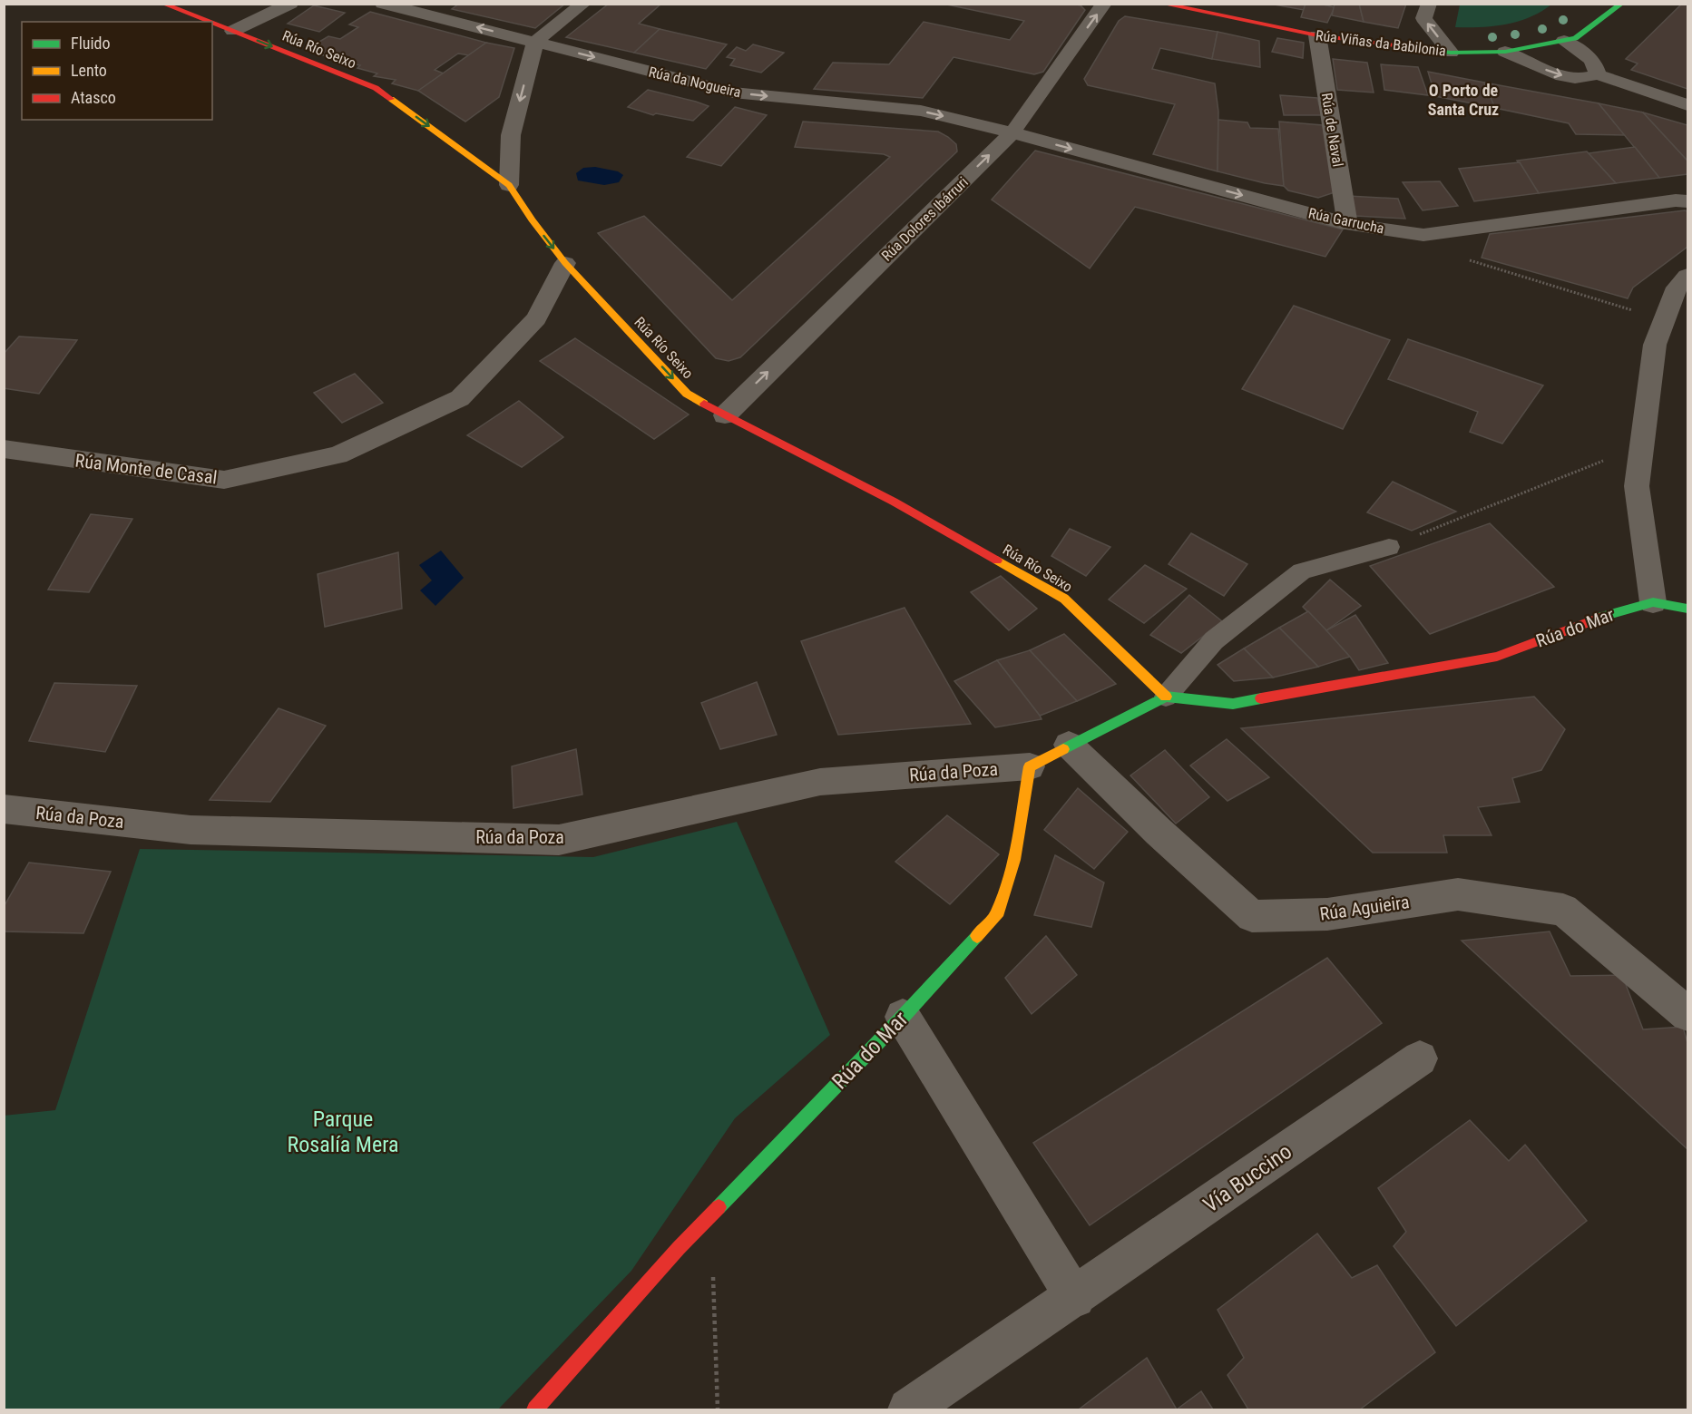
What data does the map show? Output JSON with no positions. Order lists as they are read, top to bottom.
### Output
{
  "streets": {
    "street": [
      "Rúa Viñas da Babilonia",
      "Rúa Río Seixo",
      "Rúa da Nogueira",
      "Rúa de Naval",
      "Rúa Dolores Ibárruri",
      "Rúa Garrucha",
      "Rúa Monte de Casal",
      "Rúa do Mar",
      "Rúa da Poza",
      "Rúa Aguieira",
      "Vía Buccino"
    ]
  },
  "crossings": [
    ["Rúa Viñas da Babilonia", "Rúa de Naval"],
    ["Rúa Río Seixo", "Rúa Dolores Ibárruri"],
    ["Rúa Río Seixo", "Rúa Monte de Casal"],
    ["Rúa Río Seixo", "Rúa do Mar"],
    ["Rúa da Nogueira", "Rúa Dolores Ibárruri"],
    ["Rúa da Nogueira", "Rúa Garrucha"],
    ["Rúa de Naval", "Rúa Garrucha"],
    ["Rúa Dolores Ibárruri", "Rúa Garrucha"],
    ["Rúa do Mar", "Rúa da Poza"]
  ],
  "one_way": ["Rúa Río Seixo", "Rúa Dolores Ibárruri", "Rúa Garrucha"],
  "districts": ["O Porto de Santa Cruz"],
  "parks": ["Parque Rosalía Mera"],
  "legend": ["Fluido", "Lento", "Atasco"]
}
